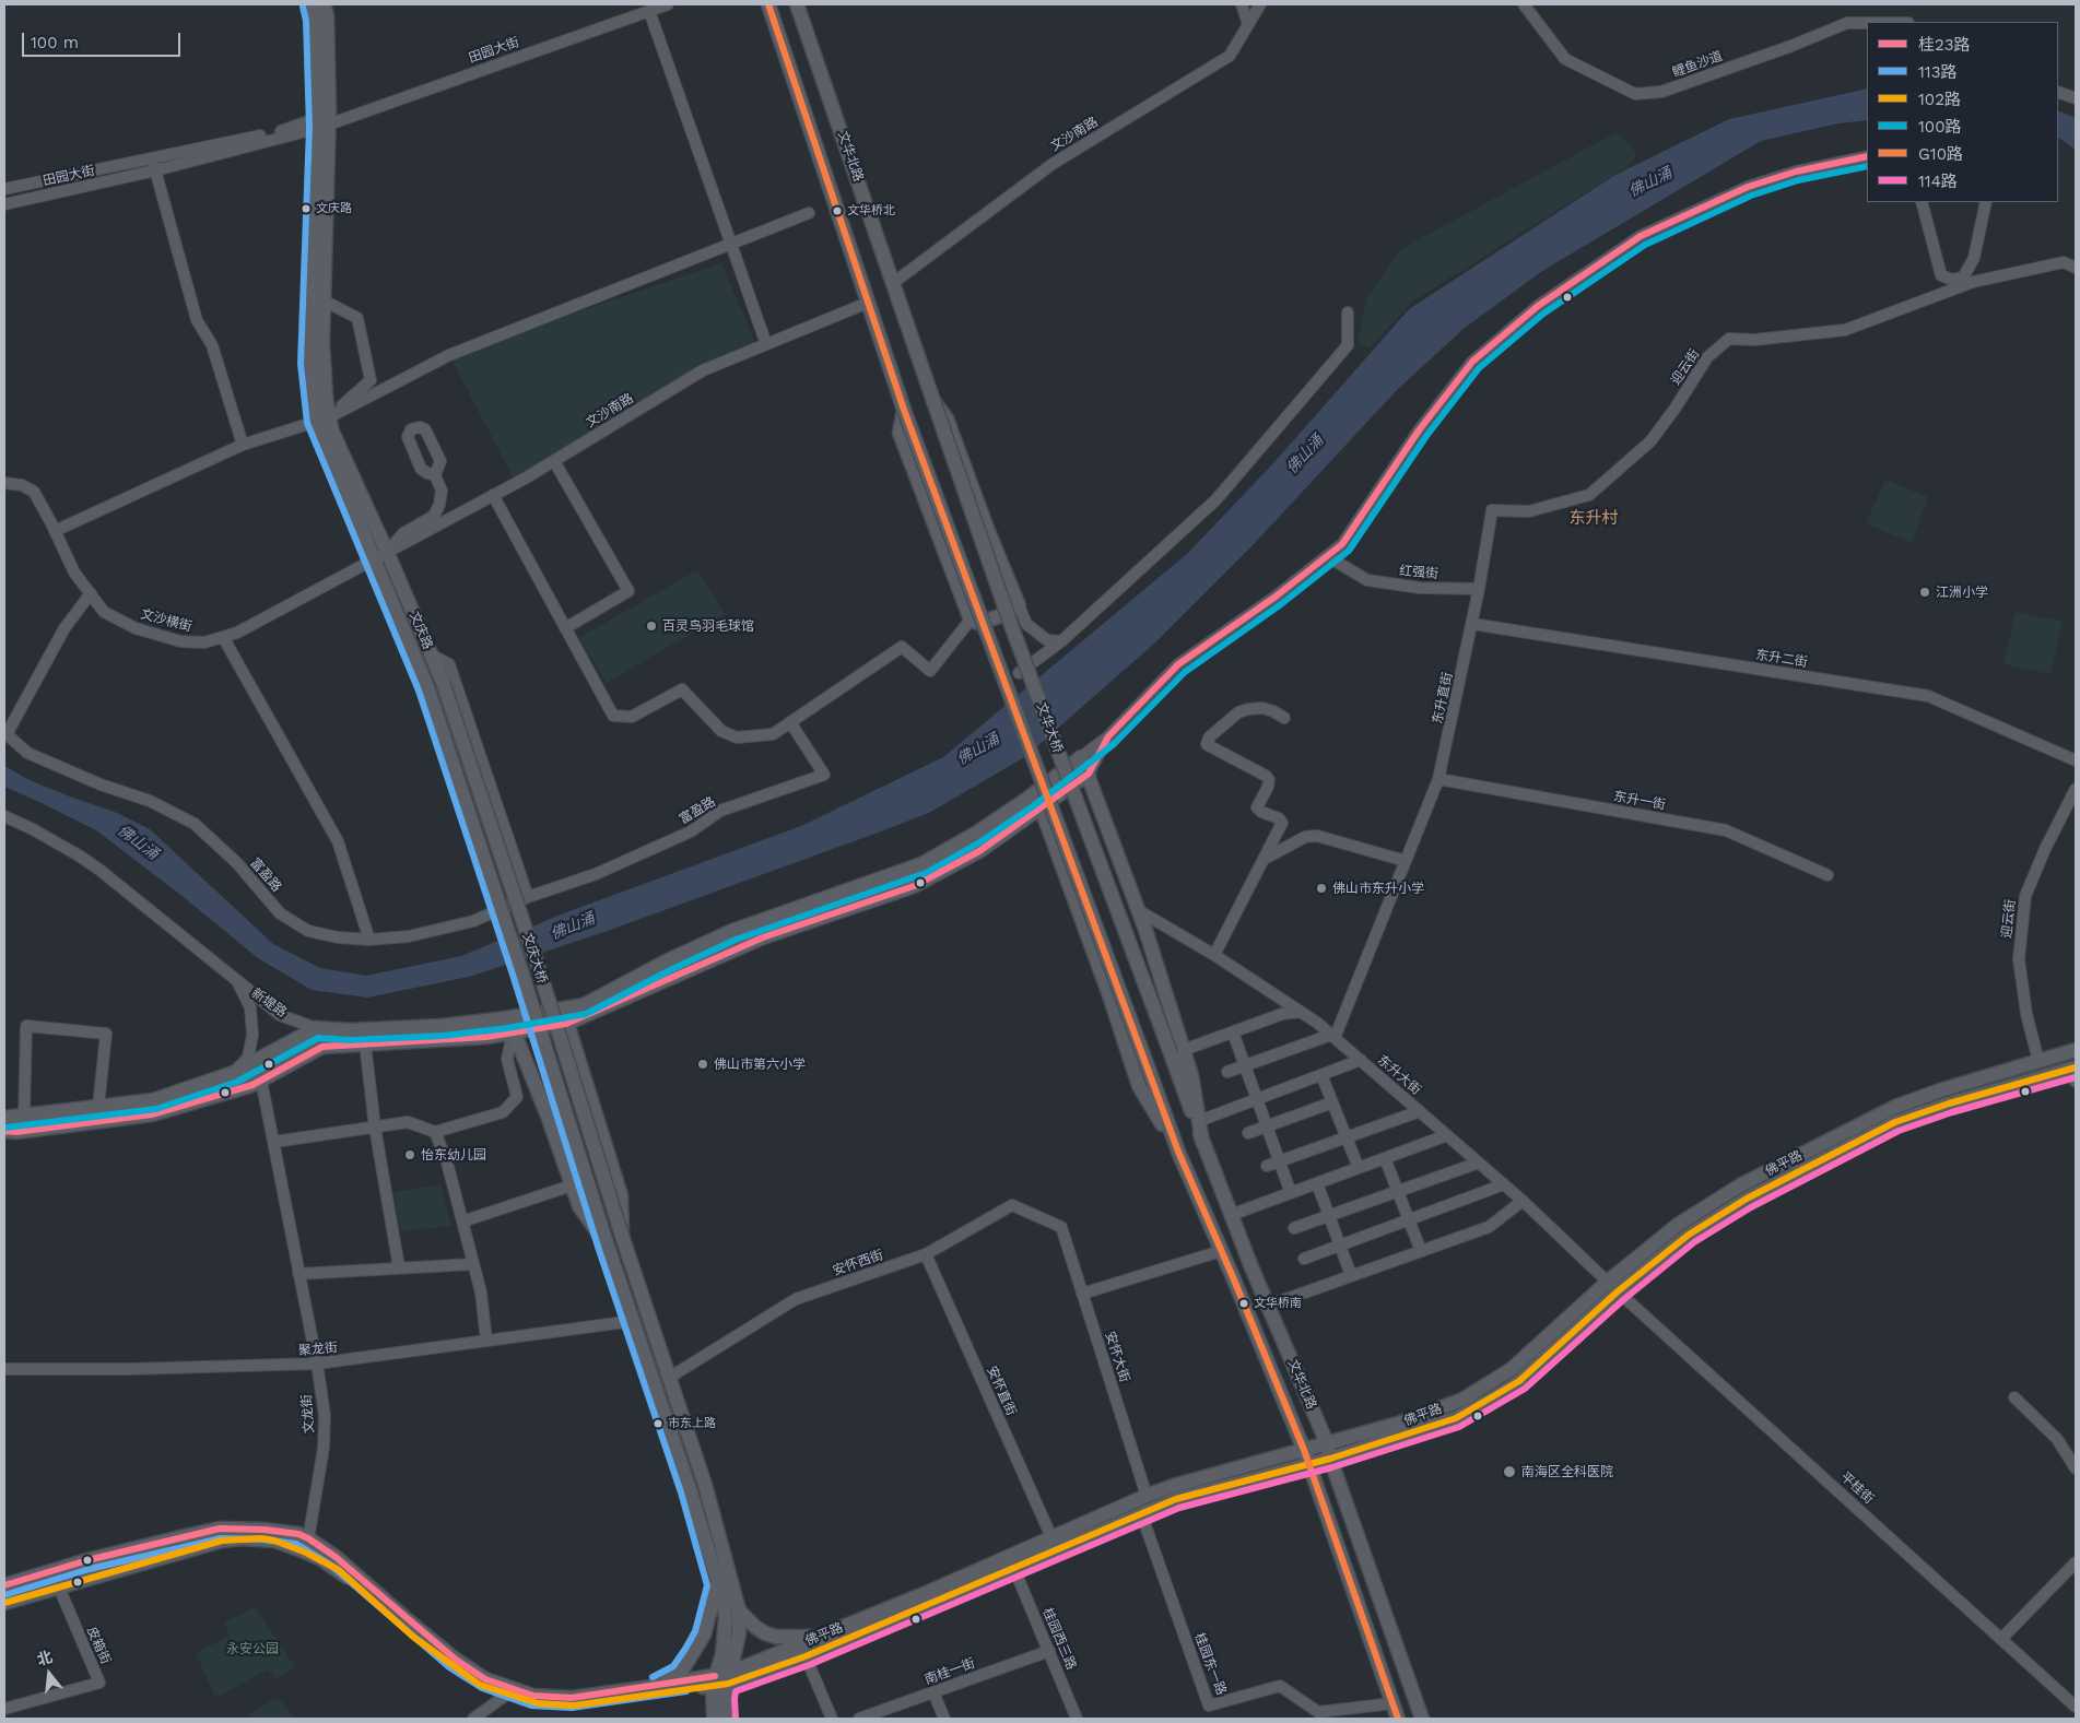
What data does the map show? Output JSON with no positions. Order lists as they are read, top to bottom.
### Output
{
  "streets": {
    "main road": [
      "文华北路",
      "文庆路",
      "文华大桥",
      "文庆大桥",
      "新堤路",
      "佛平路"
    ],
    "street": [
      "田园大街",
      "鲤鱼沙道",
      "文沙南路",
      "迎云街",
      "红强街",
      "文沙横街",
      "东升二街",
      "东升直街",
      "东升一街",
      "富盈路",
      "东升大街",
      "安怀西街",
      "聚龙街",
      "安怀大街",
      "安怀直街",
      "文龙街",
      "平桂街",
      "桂园西三路",
      "皮箱街",
      "桂园东一路",
      "南桂一街"
    ]
  },
  "crossings": [
    ["田园大街", "文庆路"],
    ["文沙南路", "文华北路"],
    ["文沙南路", "文沙横街"],
    ["文沙南路", "文庆路"],
    ["文华北路", "文华大桥"],
    ["文华北路", "佛平路"],
    ["迎云街", "红强街"],
    ["迎云街", "佛平路"],
    ["红强街", "新堤路"],
    ["文沙横街", "文庆路"],
    ["文庆路", "文庆大桥"],
    ["东升二街", "东升直街"],
    ["东升直街", "东升一街"],
    ["东升直街", "东升大街"],
    ["新堤路", "文龙街"],
    ["东升大街", "佛平路"],
    ["东升大街", "平桂街"],
    ["佛平路", "安怀大街"],
    ["佛平路", "安怀直街"],
    ["佛平路", "平桂街"],
    ["佛平路", "桂园西三路"],
    ["佛平路", "桂园东一路"],
    ["安怀西街", "安怀大街"],
    ["安怀西街", "安怀直街"],
    ["聚龙街", "文龙街"],
    ["桂园西三路", "南桂一街"]
  ],
  "districts": ["东升村"],
  "water": ["佛山涌"],
  "parks": ["永安公园"],
  "places": [
    "文庆路",
    "文华桥北",
    "江洲小学",
    "百灵鸟羽毛球馆",
    "佛山市东升小学",
    "佛山市第六小学",
    "怡东幼儿园",
    "文华桥南",
    "市东上路",
    "南海区全科医院"
  ],
  "lines": [
    "transit line G10路",
    "transit line 113路",
    "transit line 桂23路",
    "transit line 100路",
    "transit line 102路",
    "transit line 114路"
  ],
  "legend": [
    "桂23路",
    "113路",
    "102路",
    "100路",
    "G10路",
    "114路"
  ],
  "scale_bar": "100 m",
  "north": "top"
}
